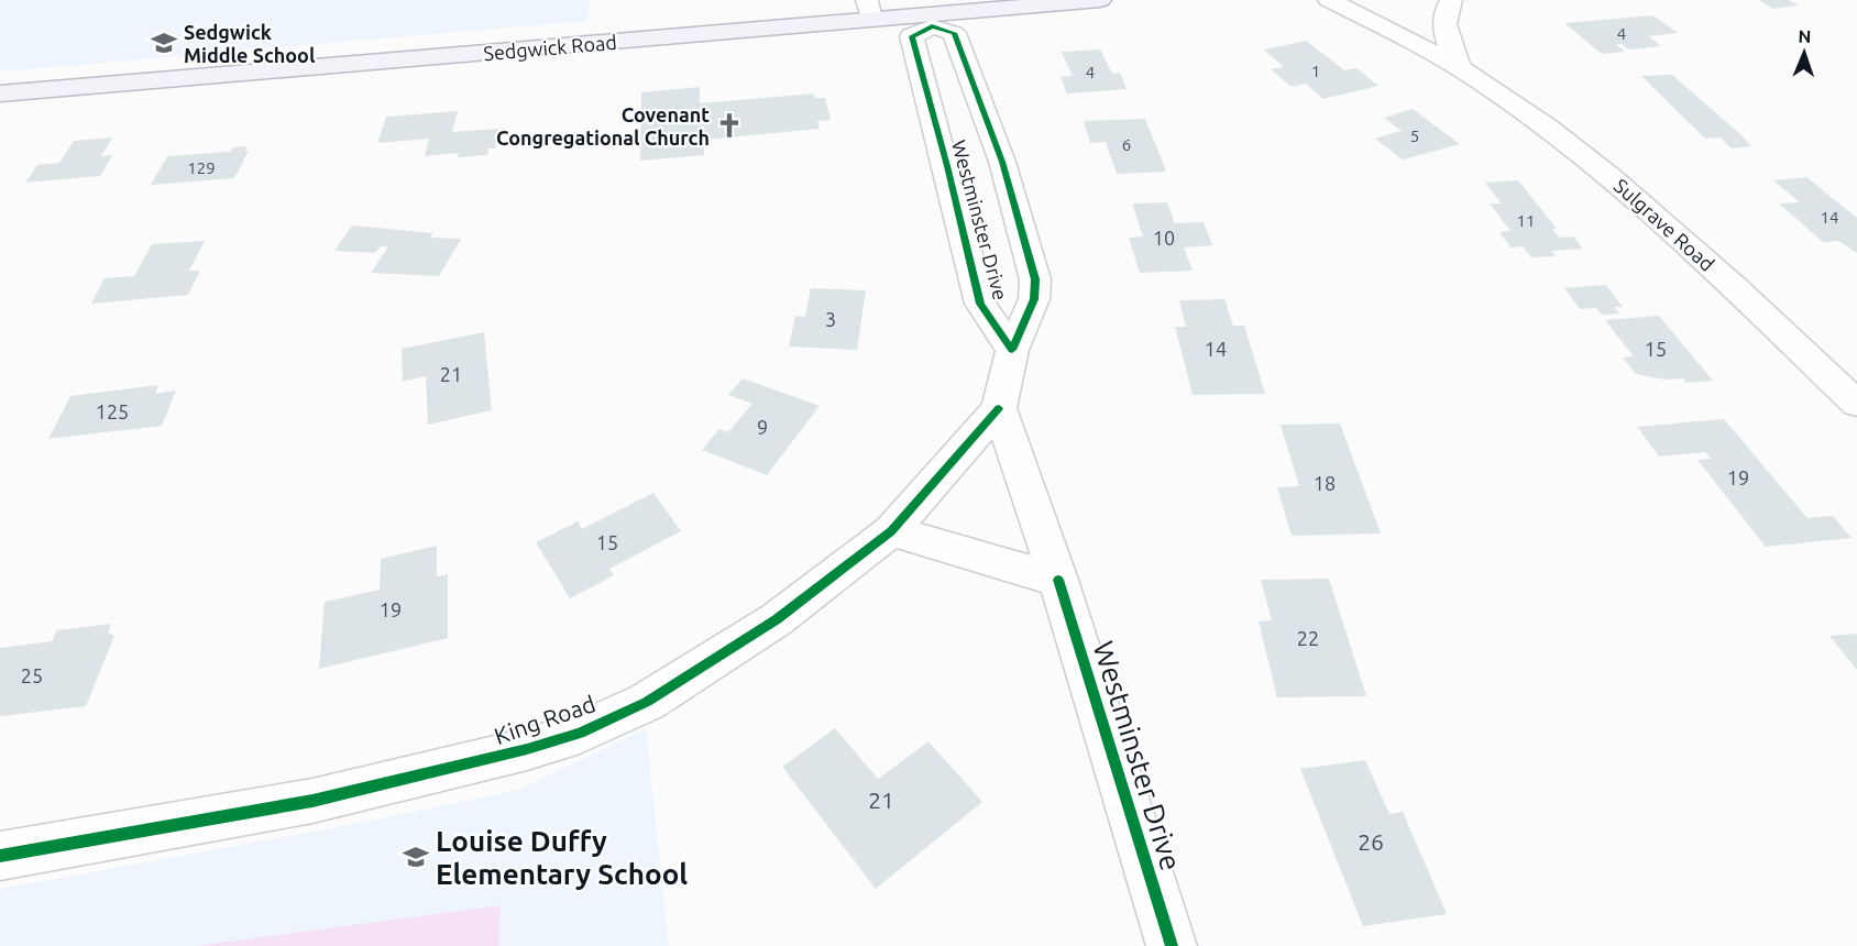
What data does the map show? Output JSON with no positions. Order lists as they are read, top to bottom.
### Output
{
  "streets": {
    "main road": ["Sedgwick Road"],
    "street": ["Westminster Drive", "Sulgrave Road", "King Road"]
  },
  "crossings": [
    ["Sedgwick Road", "Westminster Drive"],
    ["Westminster Drive", "King Road"]
  ],
  "places": {
    "school or university": ["Sedgwick Middle School", "Louise Duffy Elementary School"],
    "church": ["Covenant Congregational Church"]
  },
  "house_numbers": [
    "4",
    "1",
    "4",
    "5",
    "6",
    "129",
    "14",
    "11",
    "10",
    "3",
    "14",
    "15",
    "21",
    "125",
    "9",
    "19",
    "18",
    "15",
    "19",
    "22",
    "25",
    "21",
    "26"
  ],
  "north": "top"
}
